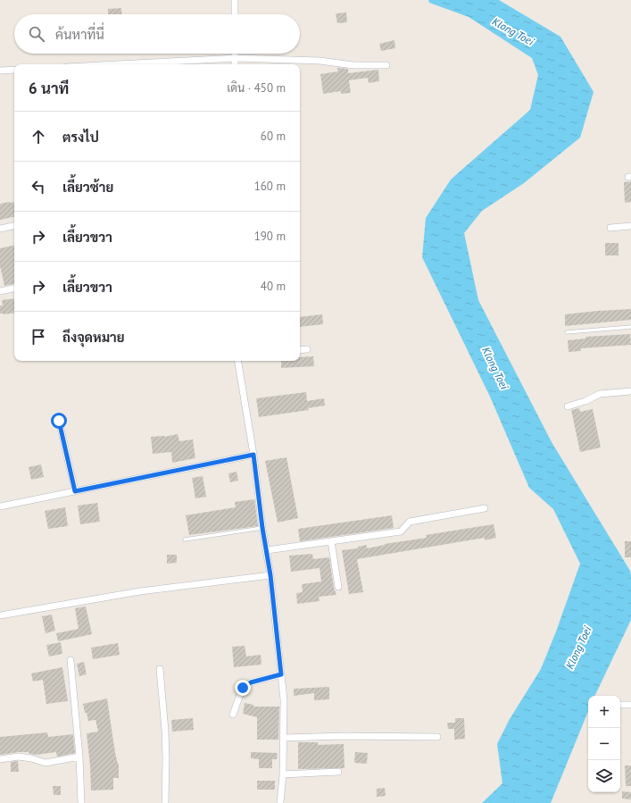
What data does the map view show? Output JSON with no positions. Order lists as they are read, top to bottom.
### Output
{
  "water": ["Klong Toei"],
  "page": {
    "search": "ค้นหาที่นี่",
    "heading": ["6 นาที", "เดิน · 450 m"],
    "list": [
      ["ตรงไป", "60 m"],
      ["เลี้ยวซ้าย", "160 m"],
      ["เลี้ยวขวา", "190 m"],
      ["เลี้ยวขวา", "40 m"],
      "ถึงจุดหมาย"
    ],
    "map_buttons": ["+", "−"]
  }
}
